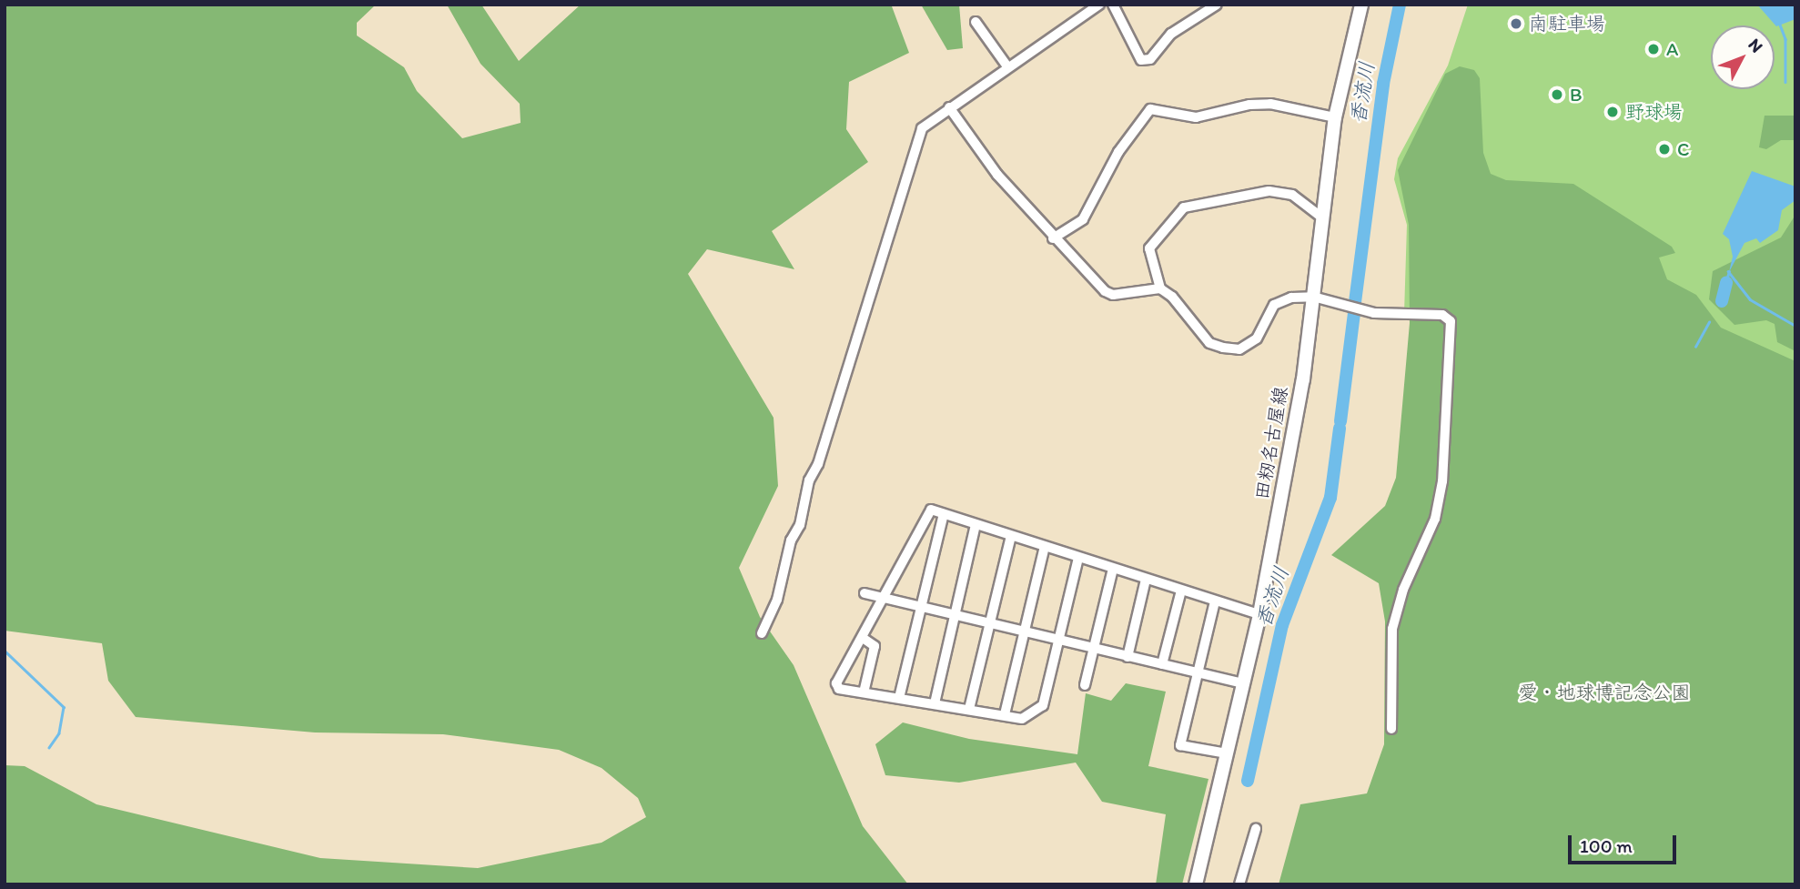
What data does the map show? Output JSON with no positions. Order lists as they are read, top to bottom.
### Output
{
  "streets": {
    "main road": ["田籾名古屋線"]
  },
  "water": ["香流川"],
  "parks": ["愛・地球博記念公園"],
  "places": [
    "南駐車場",
    "A",
    "B",
    "野球場",
    "C"
  ],
  "scale_bar": "100 m",
  "north": "top right"
}
